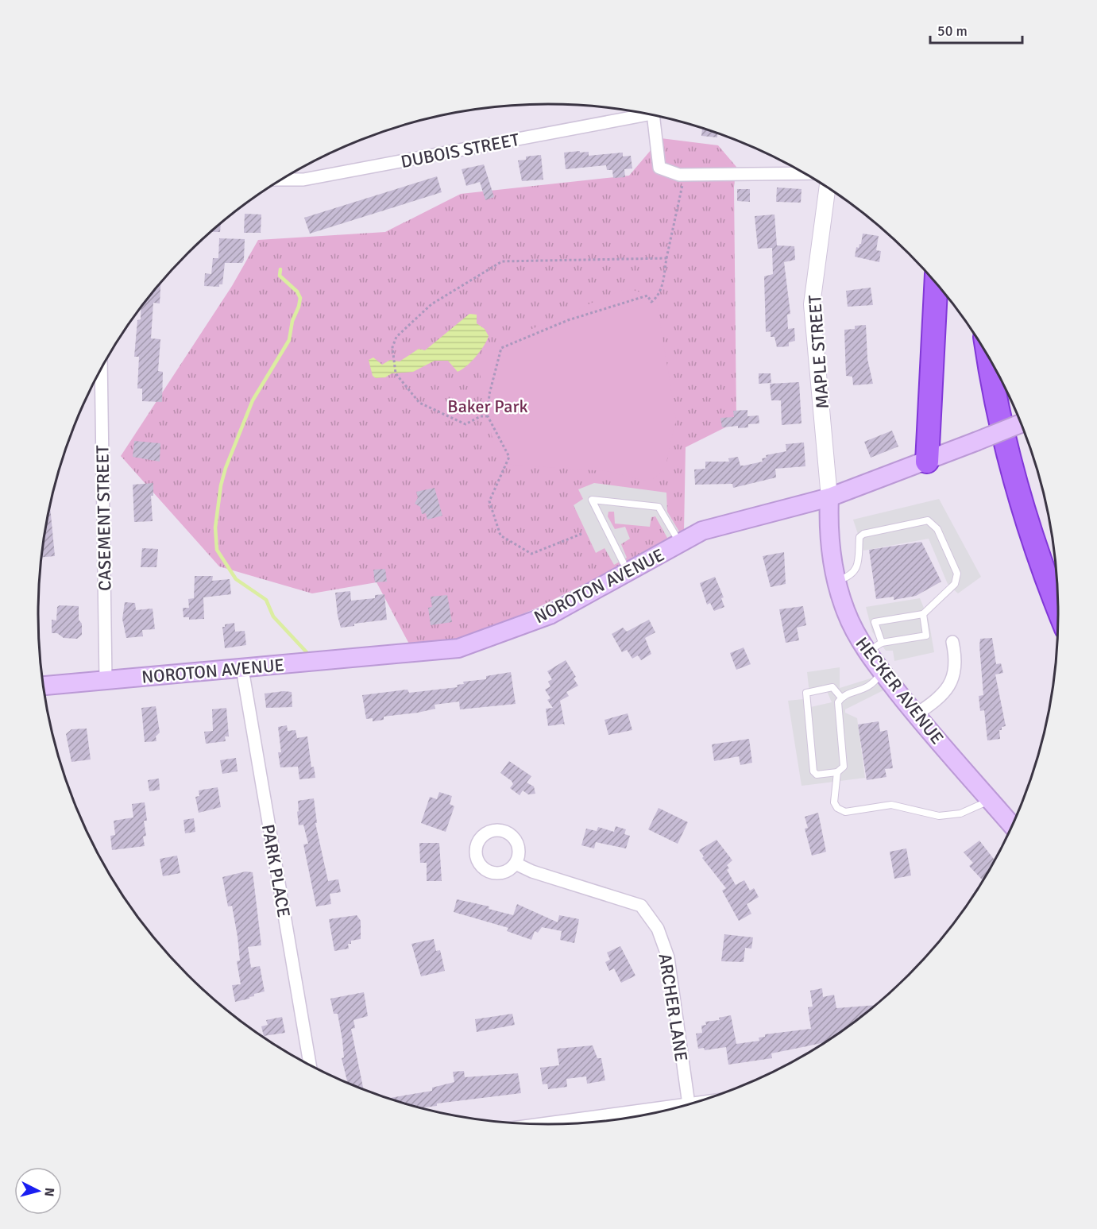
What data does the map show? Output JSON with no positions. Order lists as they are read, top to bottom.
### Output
{
  "streets": {
    "main road": ["NOROTON AVENUE", "HECKER AVENUE"],
    "street": [
      "DUBOIS STREET",
      "MAPLE STREET",
      "CASEMENT STREET",
      "PARK PLACE",
      "ARCHER LANE"
    ]
  },
  "crossings": [
    ["MAPLE STREET", "NOROTON AVENUE"],
    ["MAPLE STREET", "HECKER AVENUE"],
    ["CASEMENT STREET", "NOROTON AVENUE"],
    ["NOROTON AVENUE", "HECKER AVENUE"],
    ["NOROTON AVENUE", "PARK PLACE"]
  ],
  "parks": ["Baker Park"],
  "scale_bar": "50 m",
  "north": "right"
}
